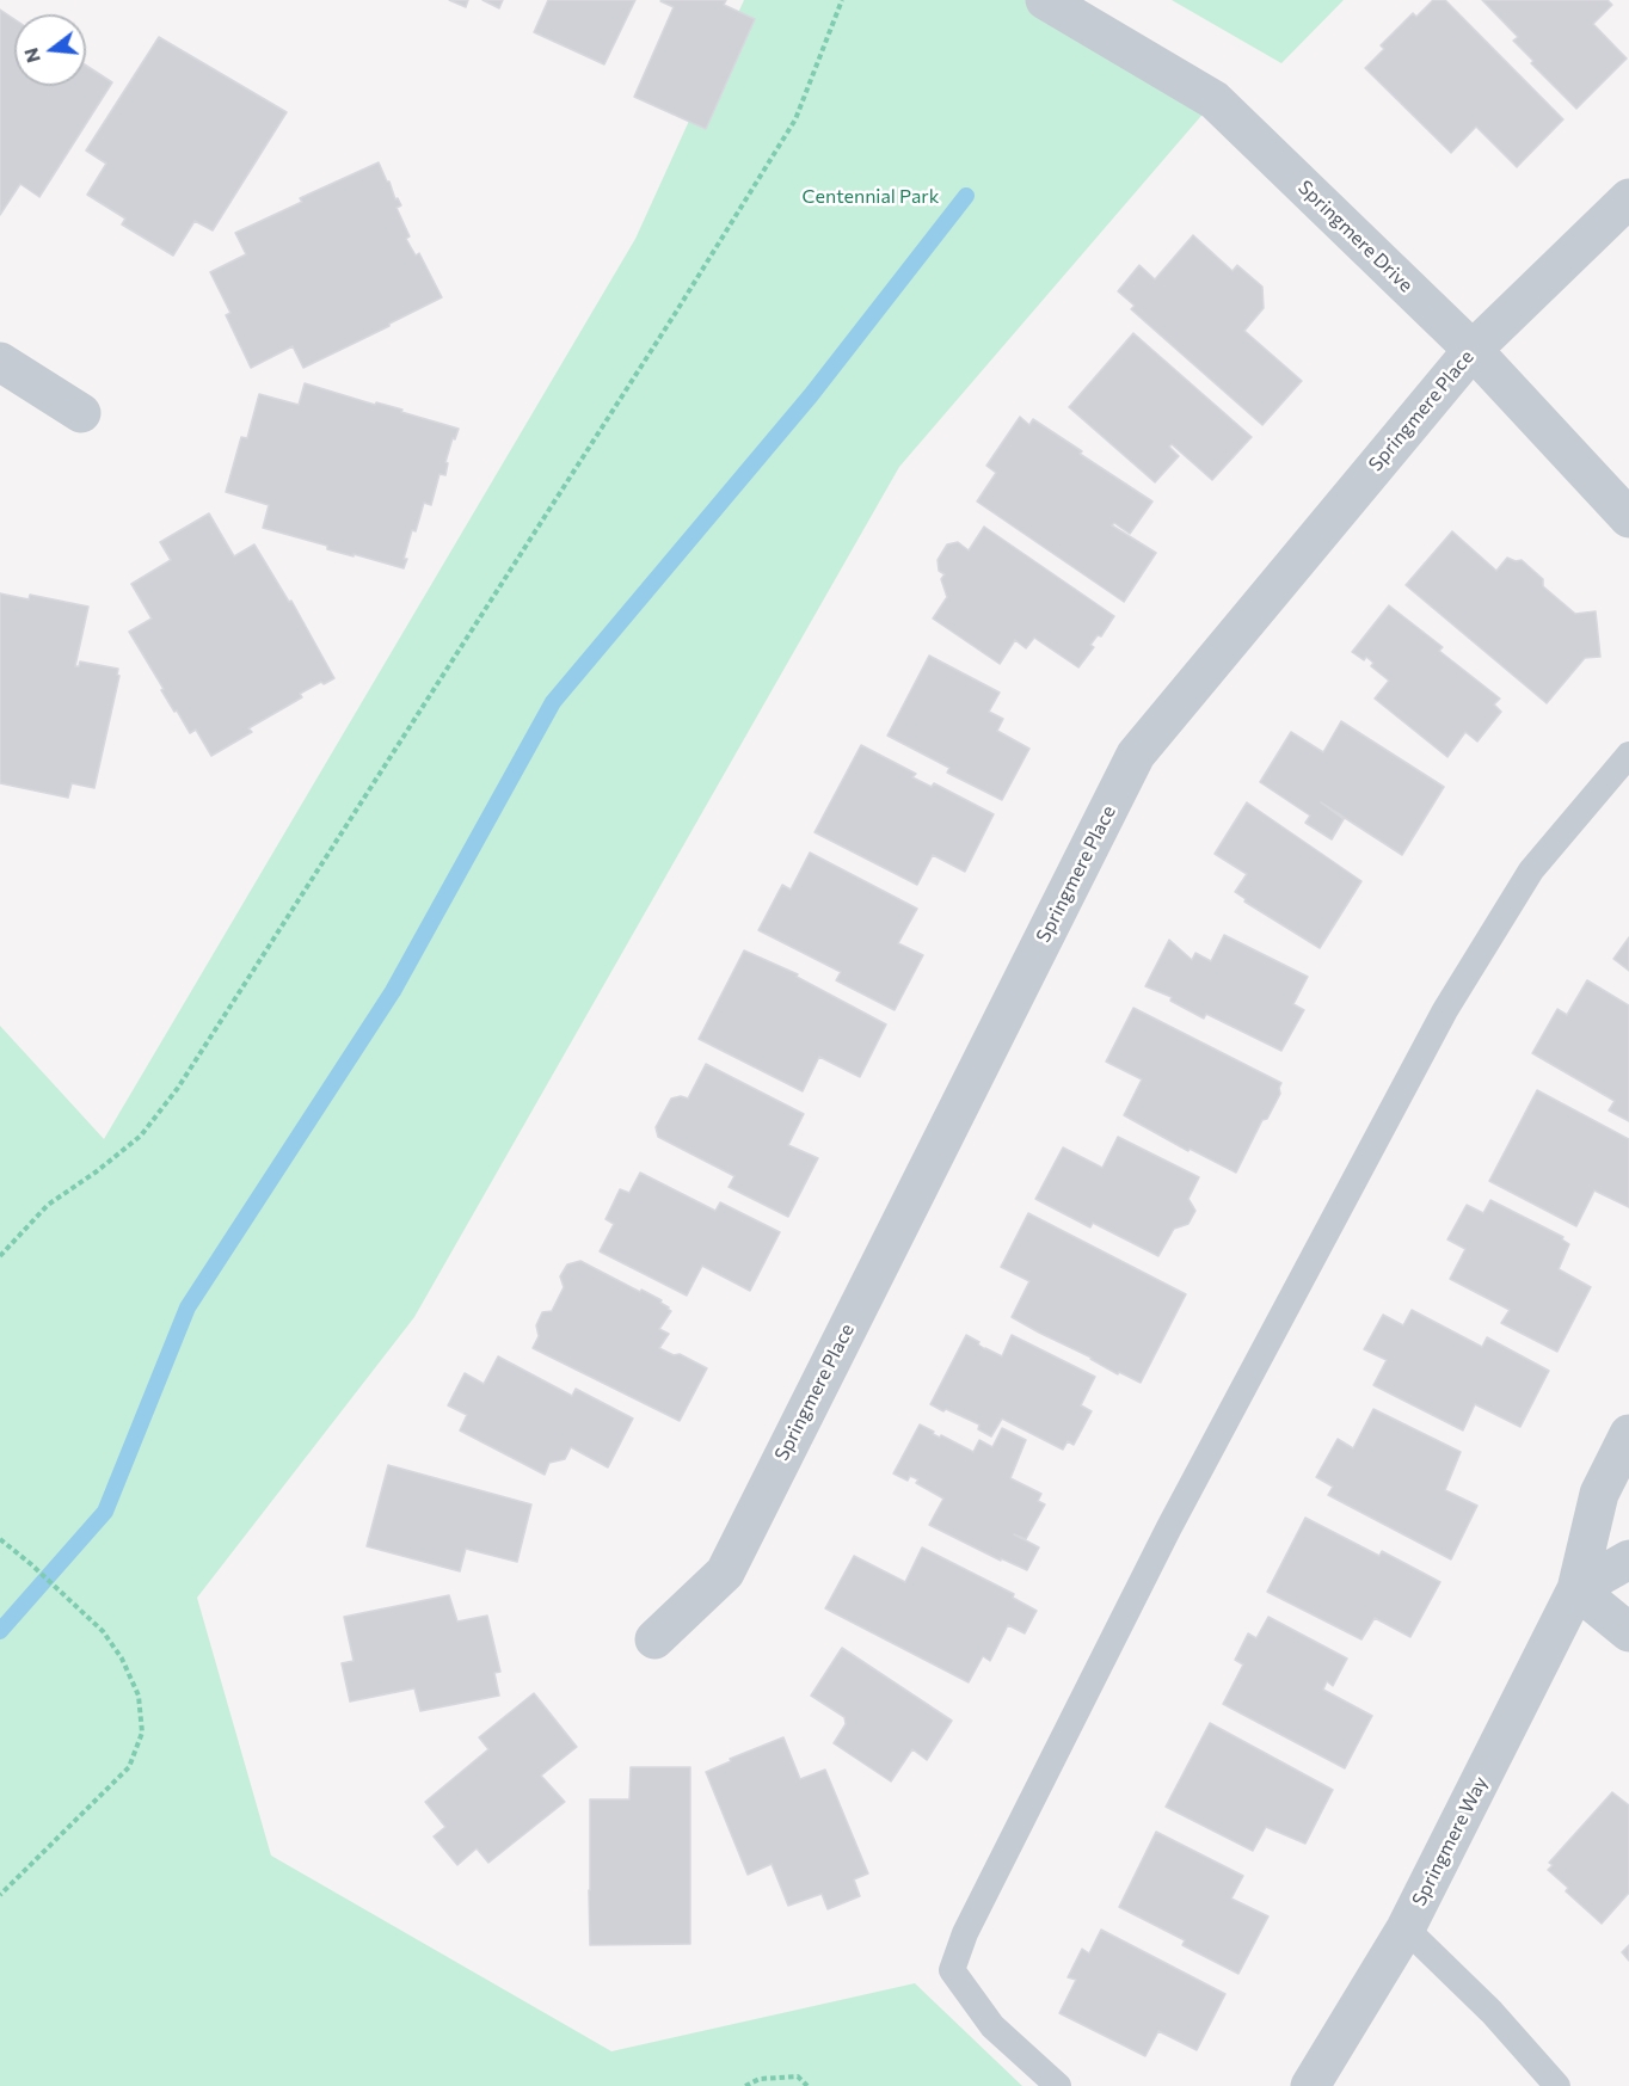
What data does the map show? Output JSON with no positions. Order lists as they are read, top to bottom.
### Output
{
  "streets": {
    "street": ["Springmere Drive", "Springmere Place", "Springmere Way"]
  },
  "crossings": [
    ["Springmere Drive", "Springmere Place"]
  ],
  "parks": ["Centennial Park"],
  "north": "left"
}
